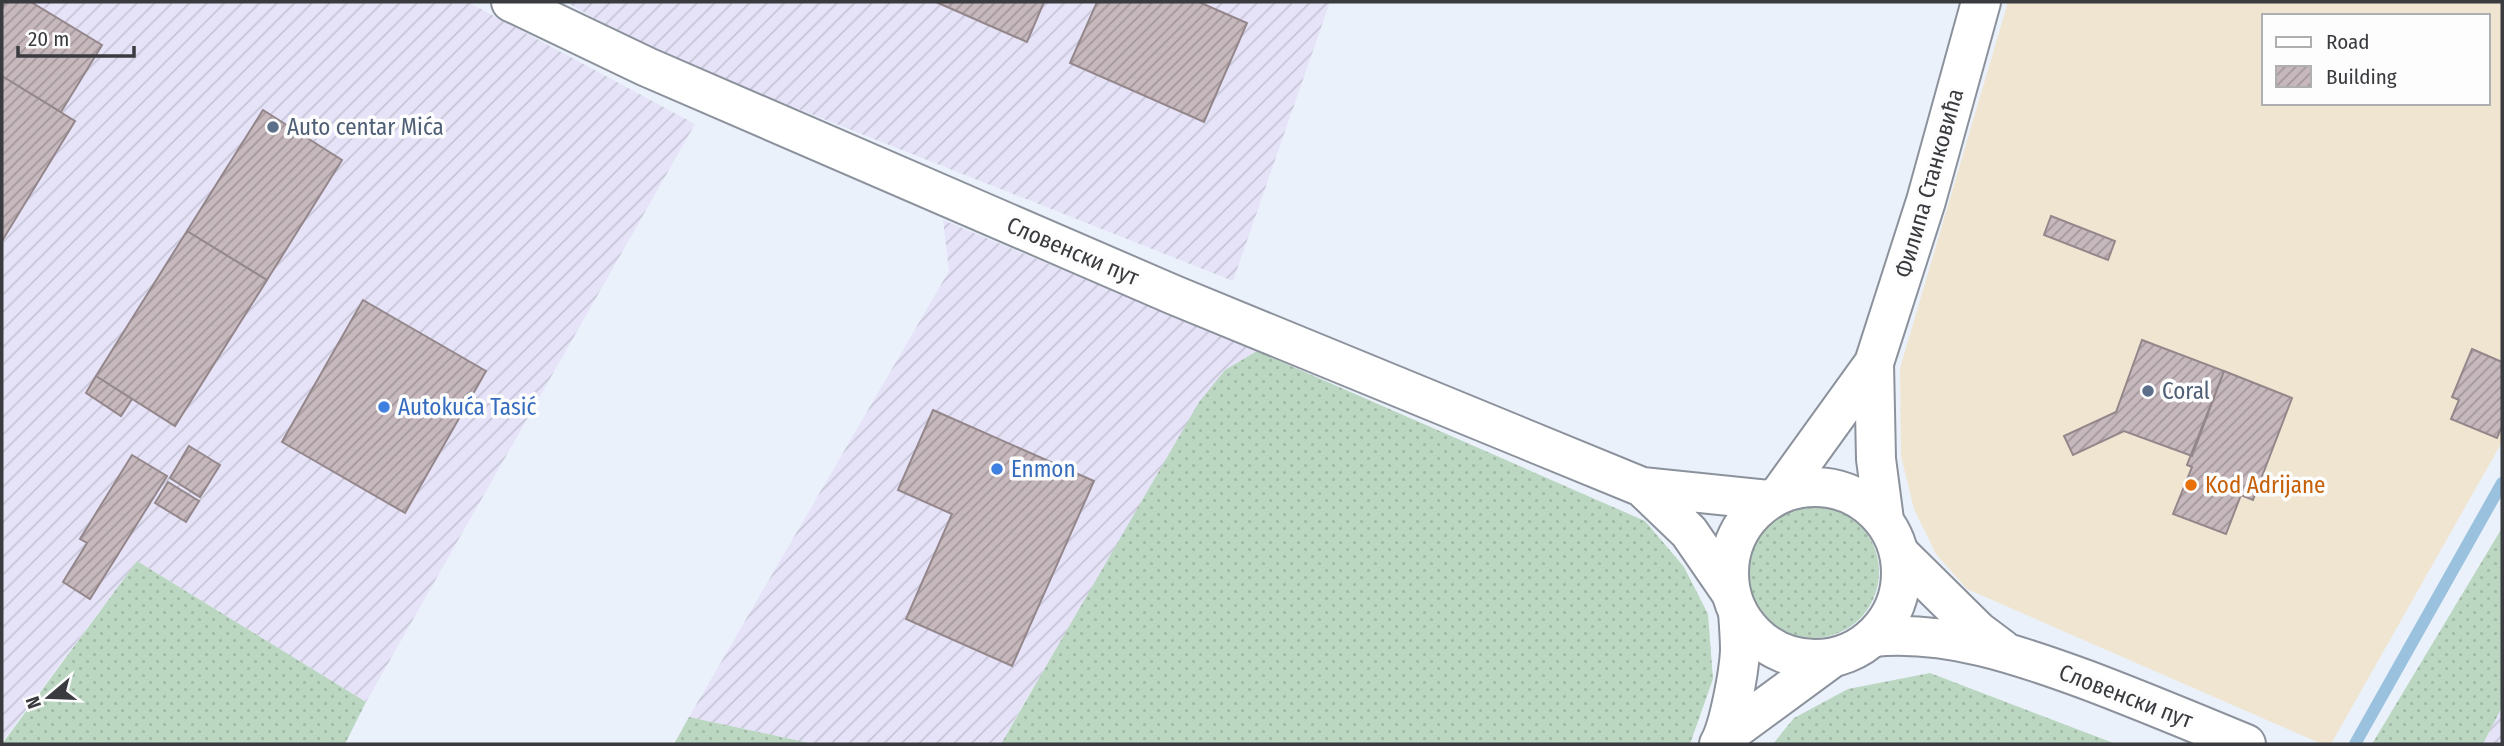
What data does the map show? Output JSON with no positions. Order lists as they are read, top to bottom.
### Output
{
  "streets": {
    "main road": ["Филипа Станковића", "Словенски пут"]
  },
  "crossings": [
    ["Филипа Станковића", "Словенски пут"]
  ],
  "places": [
    "Auto centar Mića",
    "Coral",
    "Autokuća Tasić",
    "Enmon",
    "Kod Adrijane"
  ],
  "legend": ["Road", "Building"],
  "scale_bar": "20 m",
  "north": "left"
}
